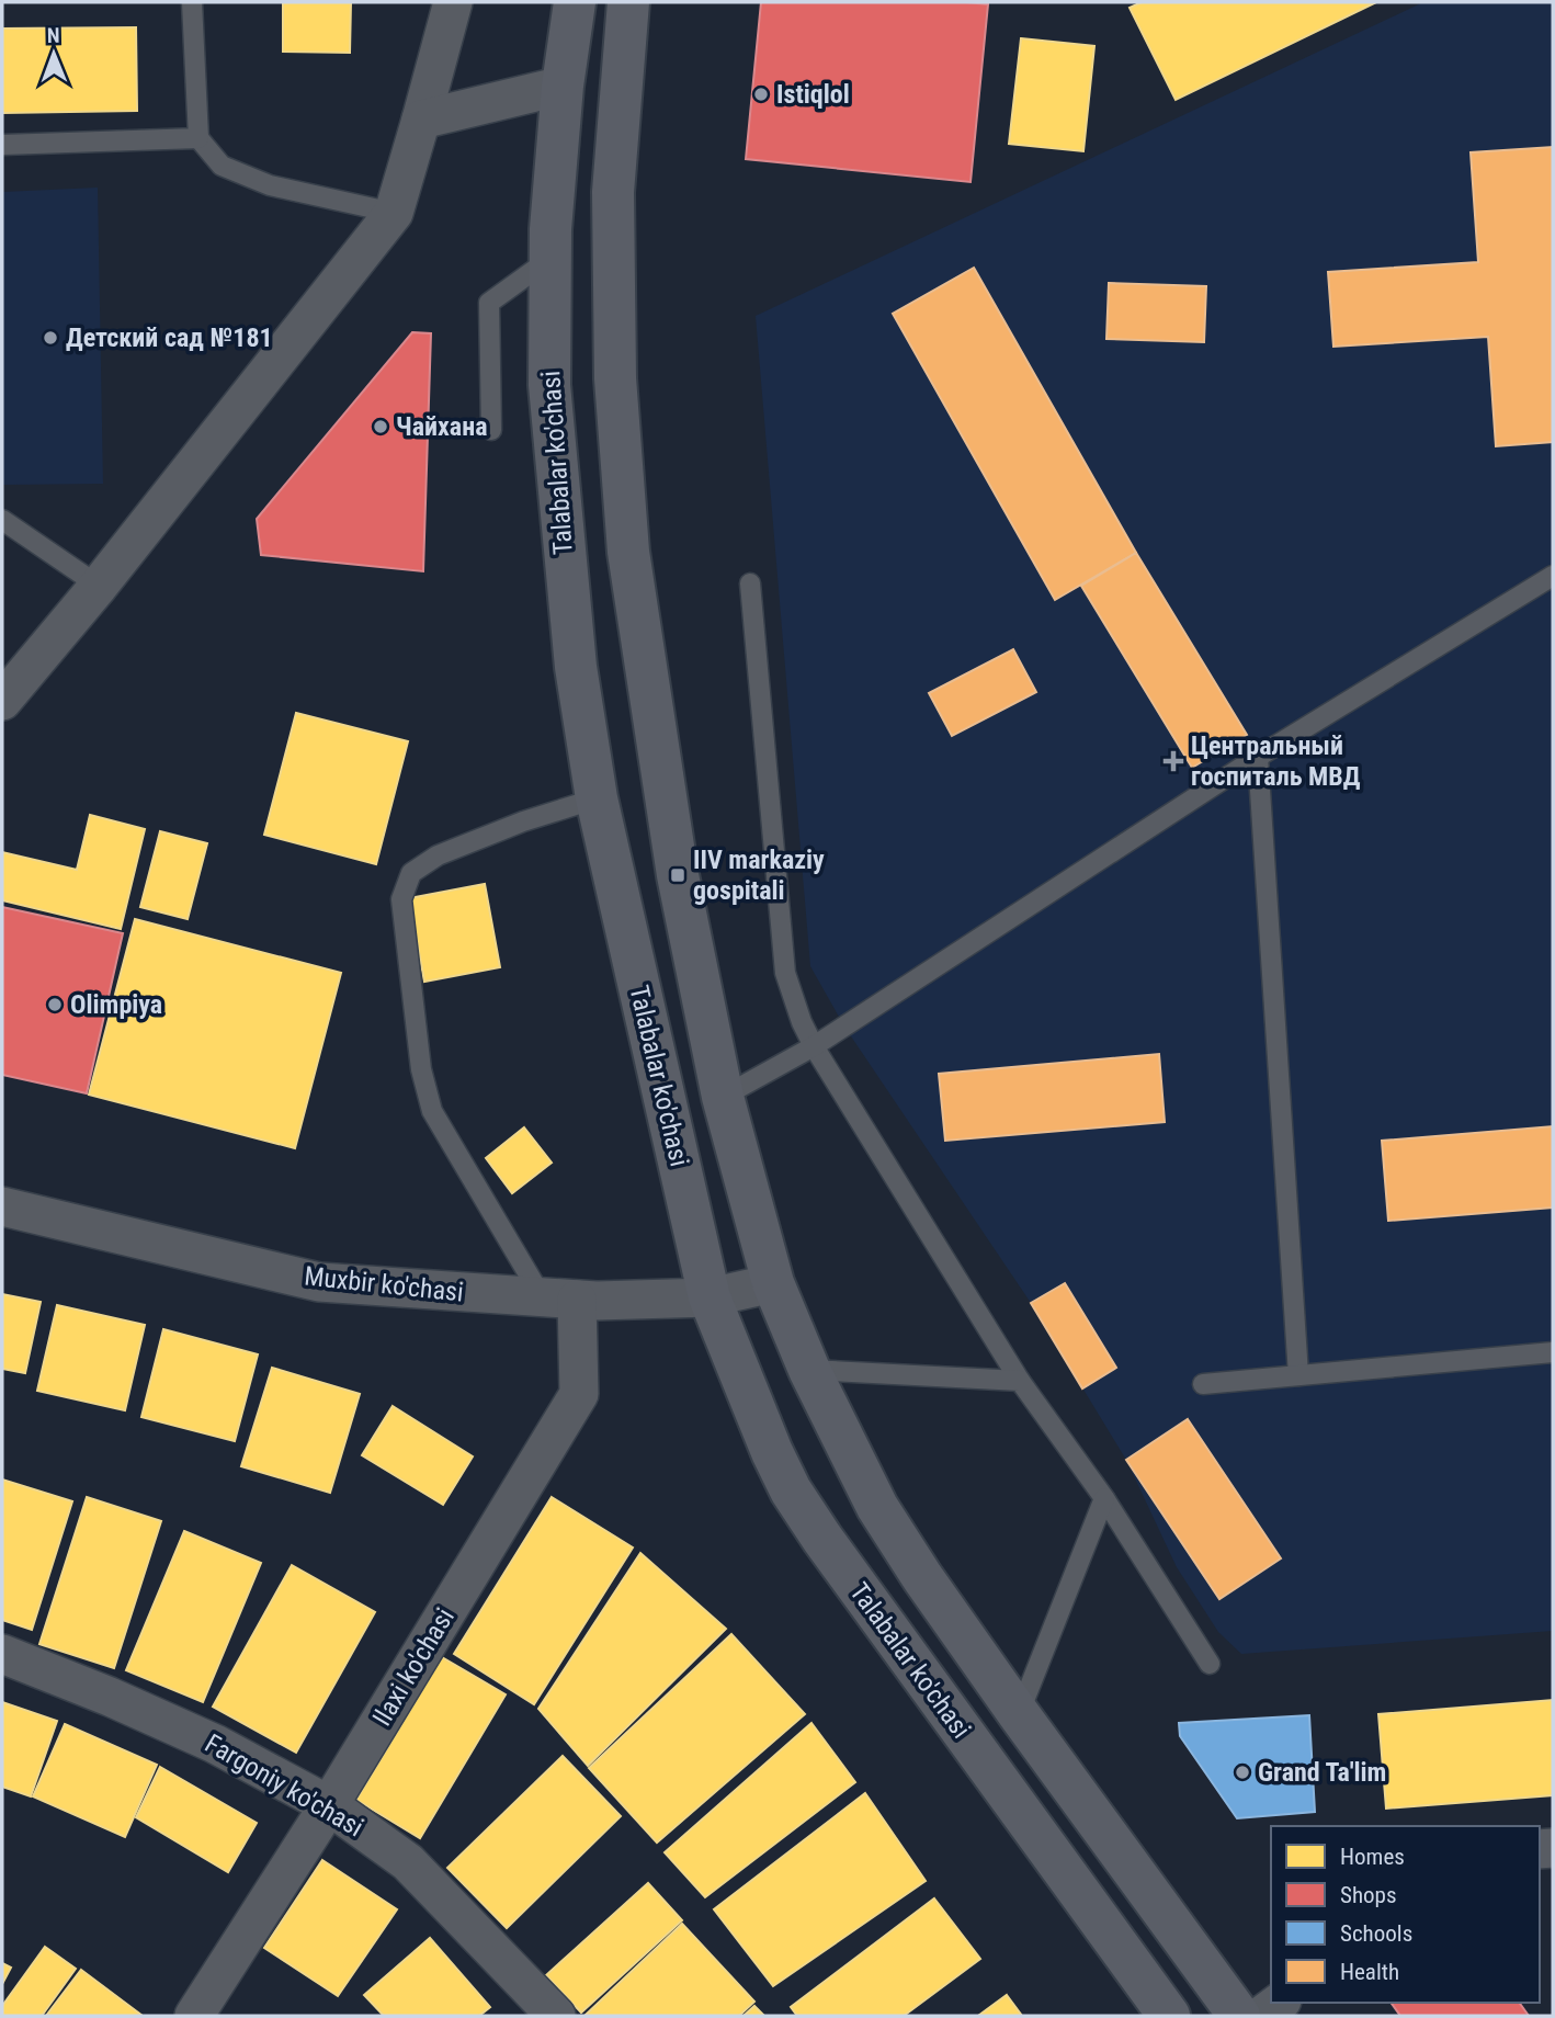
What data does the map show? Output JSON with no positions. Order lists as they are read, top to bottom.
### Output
{
  "streets": {
    "main road": ["Talabalar ko'chasi"],
    "street": ["Muxbir ko'chasi", "Ilaxi ko'chasi", "Fargoniy ko'chasi"]
  },
  "crossings": [
    ["Talabalar ko'chasi", "Muxbir ko'chasi"],
    ["Muxbir ko'chasi", "Ilaxi ko'chasi"],
    ["Ilaxi ko'chasi", "Fargoniy ko'chasi"]
  ],
  "places": {
    "other": [
      "Istiqlol",
      "Детский сад №181",
      "Чайхана",
      "Olimpiya",
      "Grand Ta'lim"
    ],
    "health": ["Центральный госпиталь МВД"],
    "transit": ["IIV markaziy gospitali"]
  },
  "legend": [
    "Homes",
    "Shops",
    "Schools",
    "Health"
  ],
  "north": "top"
}
